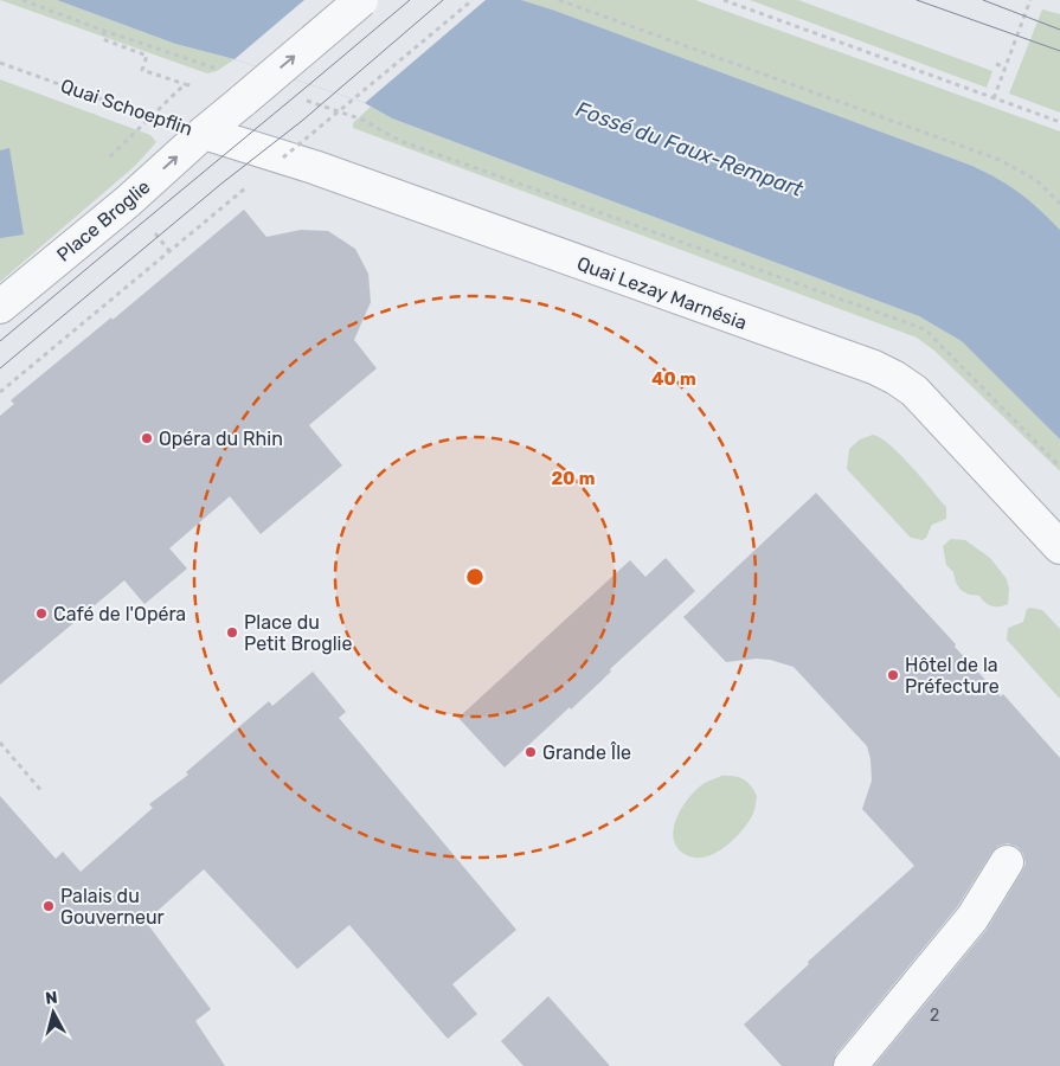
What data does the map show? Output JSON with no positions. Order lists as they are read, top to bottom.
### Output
{
  "streets": {
    "street": ["Quai Schoepflin", "Place Broglie", "Quai Lezay Marnésia"]
  },
  "crossings": [
    ["Quai Schoepflin", "Place Broglie"],
    ["Quai Schoepflin", "Quai Lezay Marnésia"],
    ["Place Broglie", "Quai Lezay Marnésia"]
  ],
  "one_way": ["Quai Schoepflin", "Place Broglie"],
  "water": ["Fossé du Faux-Rempart"],
  "places": [
    "Opéra du Rhin",
    "Café de l'Opéra",
    "Place du Petit Broglie",
    "Hôtel de la Préfecture",
    "Grande Île",
    "Palais du Gouverneur"
  ],
  "house_numbers": ["2"],
  "north": "top",
  "rings": ["40 m", "20 m"]
}
